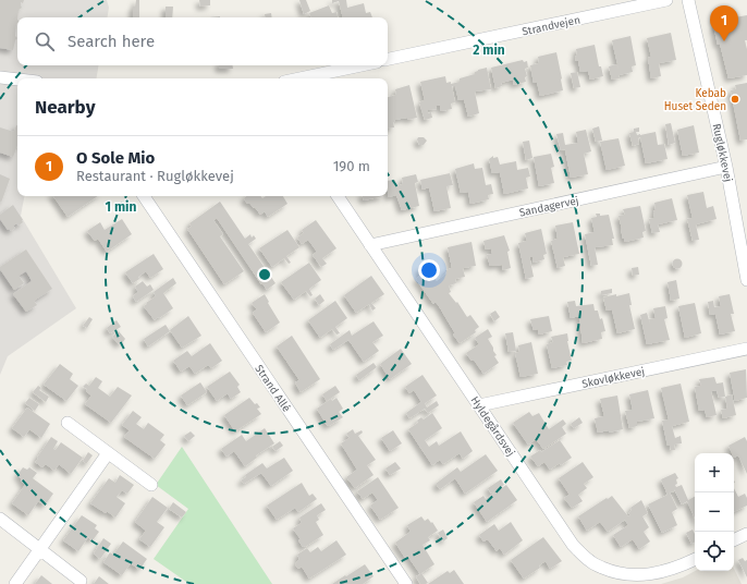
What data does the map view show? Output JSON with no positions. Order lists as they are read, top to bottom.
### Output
{
  "streets": {
    "street": [
      "Strandvejen",
      "Rugløkkevej",
      "Sandagervej",
      "Skovløkkevej",
      "Strand Allé",
      "Hyldegårdsvej"
    ]
  },
  "crossings": [
    ["Rugløkkevej", "Sandagervej"],
    ["Sandagervej", "Hyldegårdsvej"],
    ["Skovløkkevej", "Hyldegårdsvej"]
  ],
  "places": ["Kebab Huset Seden"],
  "page": {
    "pins": "1",
    "search": "Search here",
    "heading": "Nearby",
    "list": [
      {
        "mark": "1",
        "name": "O Sole Mio",
        "note": "Restaurant · Rugløkkevej",
        "value": "190 m"
      }
    ],
    "map_buttons": ["+", "−"]
  },
  "rings": ["2 min", "1 min"]
}
